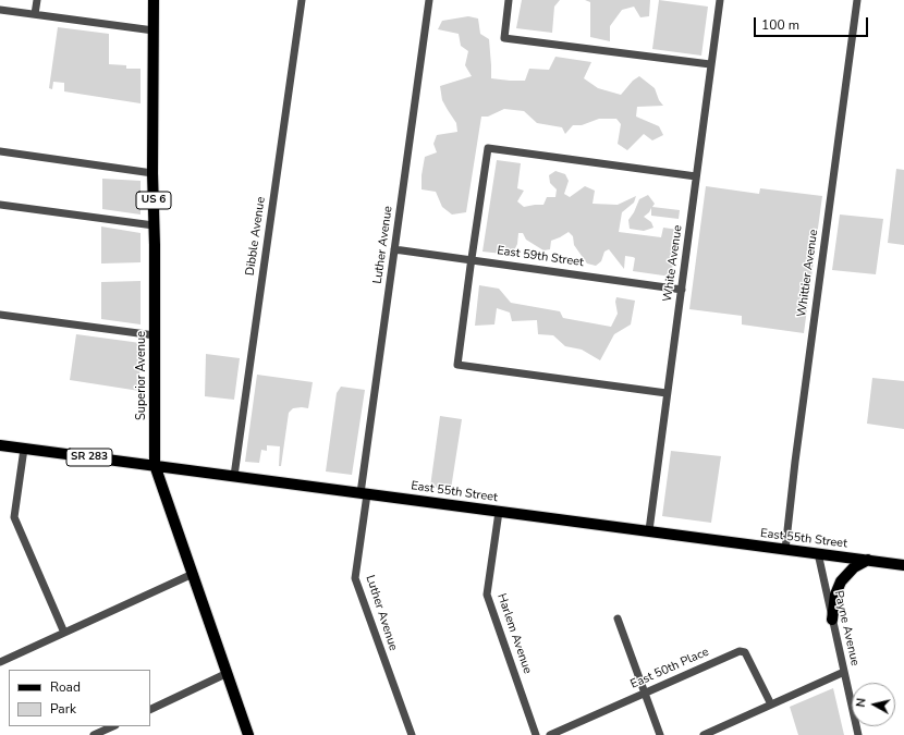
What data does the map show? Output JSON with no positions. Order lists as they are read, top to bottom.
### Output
{
  "streets": {
    "main road": [
      "US 6",
      "Superior Avenue",
      "SR 283",
      "East 55th Street"
    ],
    "street": [
      "Dibble Avenue",
      "Luther Avenue",
      "East 59th Street",
      "White Avenue",
      "Whittier Avenue",
      "Payne Avenue",
      "Harlem Avenue",
      "East 50th Place"
    ]
  },
  "crossings": [
    ["Dibble Avenue", "East 55th Street"],
    ["Luther Avenue", "East 59th Street"],
    ["Luther Avenue", "East 55th Street"],
    ["East 59th Street", "White Avenue"],
    ["White Avenue", "East 55th Street"],
    ["Whittier Avenue", "East 55th Street"],
    ["Superior Avenue", "East 55th Street"],
    ["East 55th Street", "Payne Avenue"],
    ["East 55th Street", "Harlem Avenue"]
  ],
  "legend": ["Road", "Park"],
  "scale_bar": "100 m",
  "north": "left"
}
